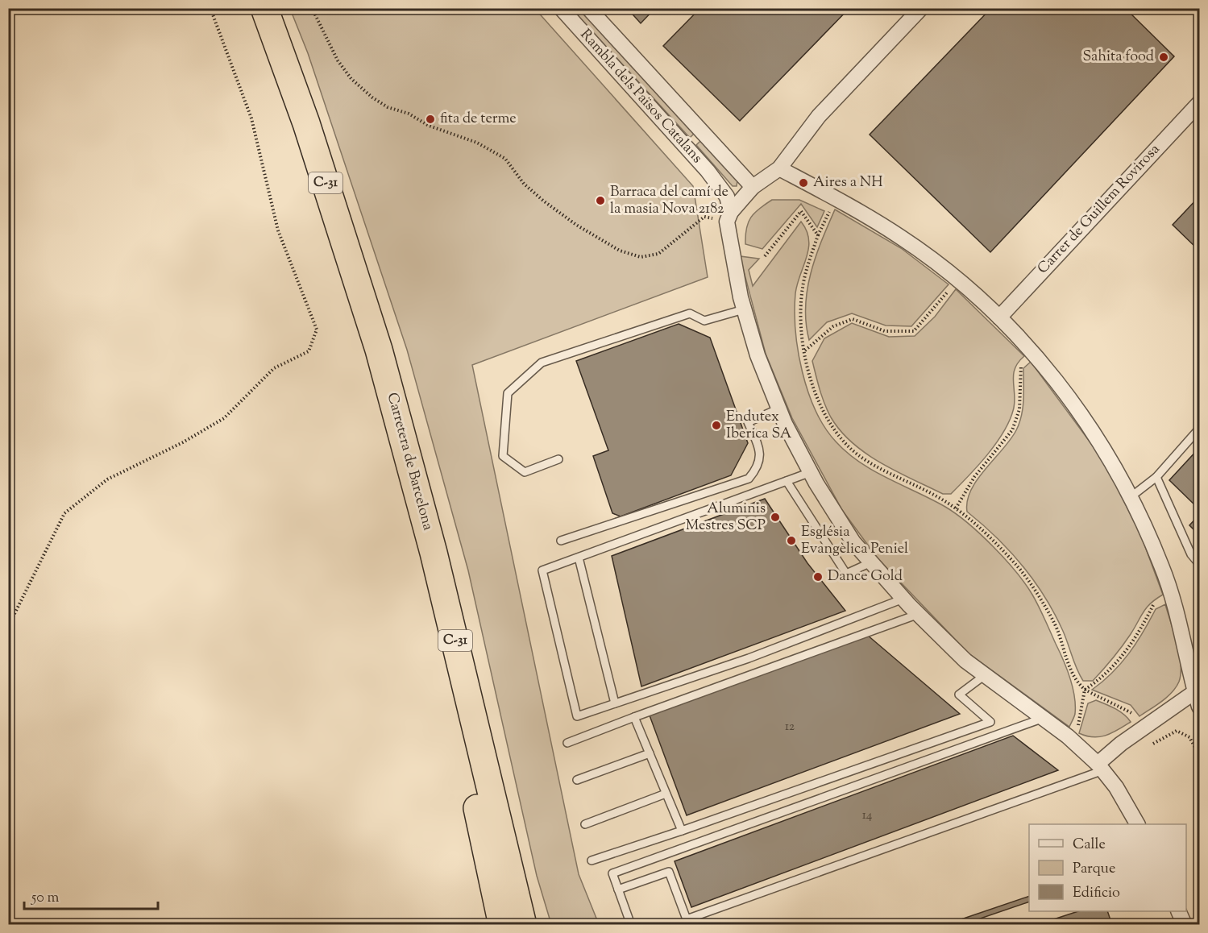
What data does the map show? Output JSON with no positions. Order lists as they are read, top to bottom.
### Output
{
  "streets": {
    "highway": ["C-31", "Carretera de Barcelona"],
    "street": ["Rambla dels Països Catalans", "Carrer de Guillem Rovirosa"]
  },
  "places": [
    "Sahita food",
    "fita de terme",
    "Aires a NH",
    "Barraca del camí de la masia Nova 2182",
    "Endutex Iberica SA",
    "Aluminis Mestres SCP",
    "Església Evangèlica Peniel",
    "Dance Gold"
  ],
  "house_numbers": ["12", "14"],
  "legend": ["Calle", "Parque", "Edificio"],
  "scale_bar": "50 m"
}
